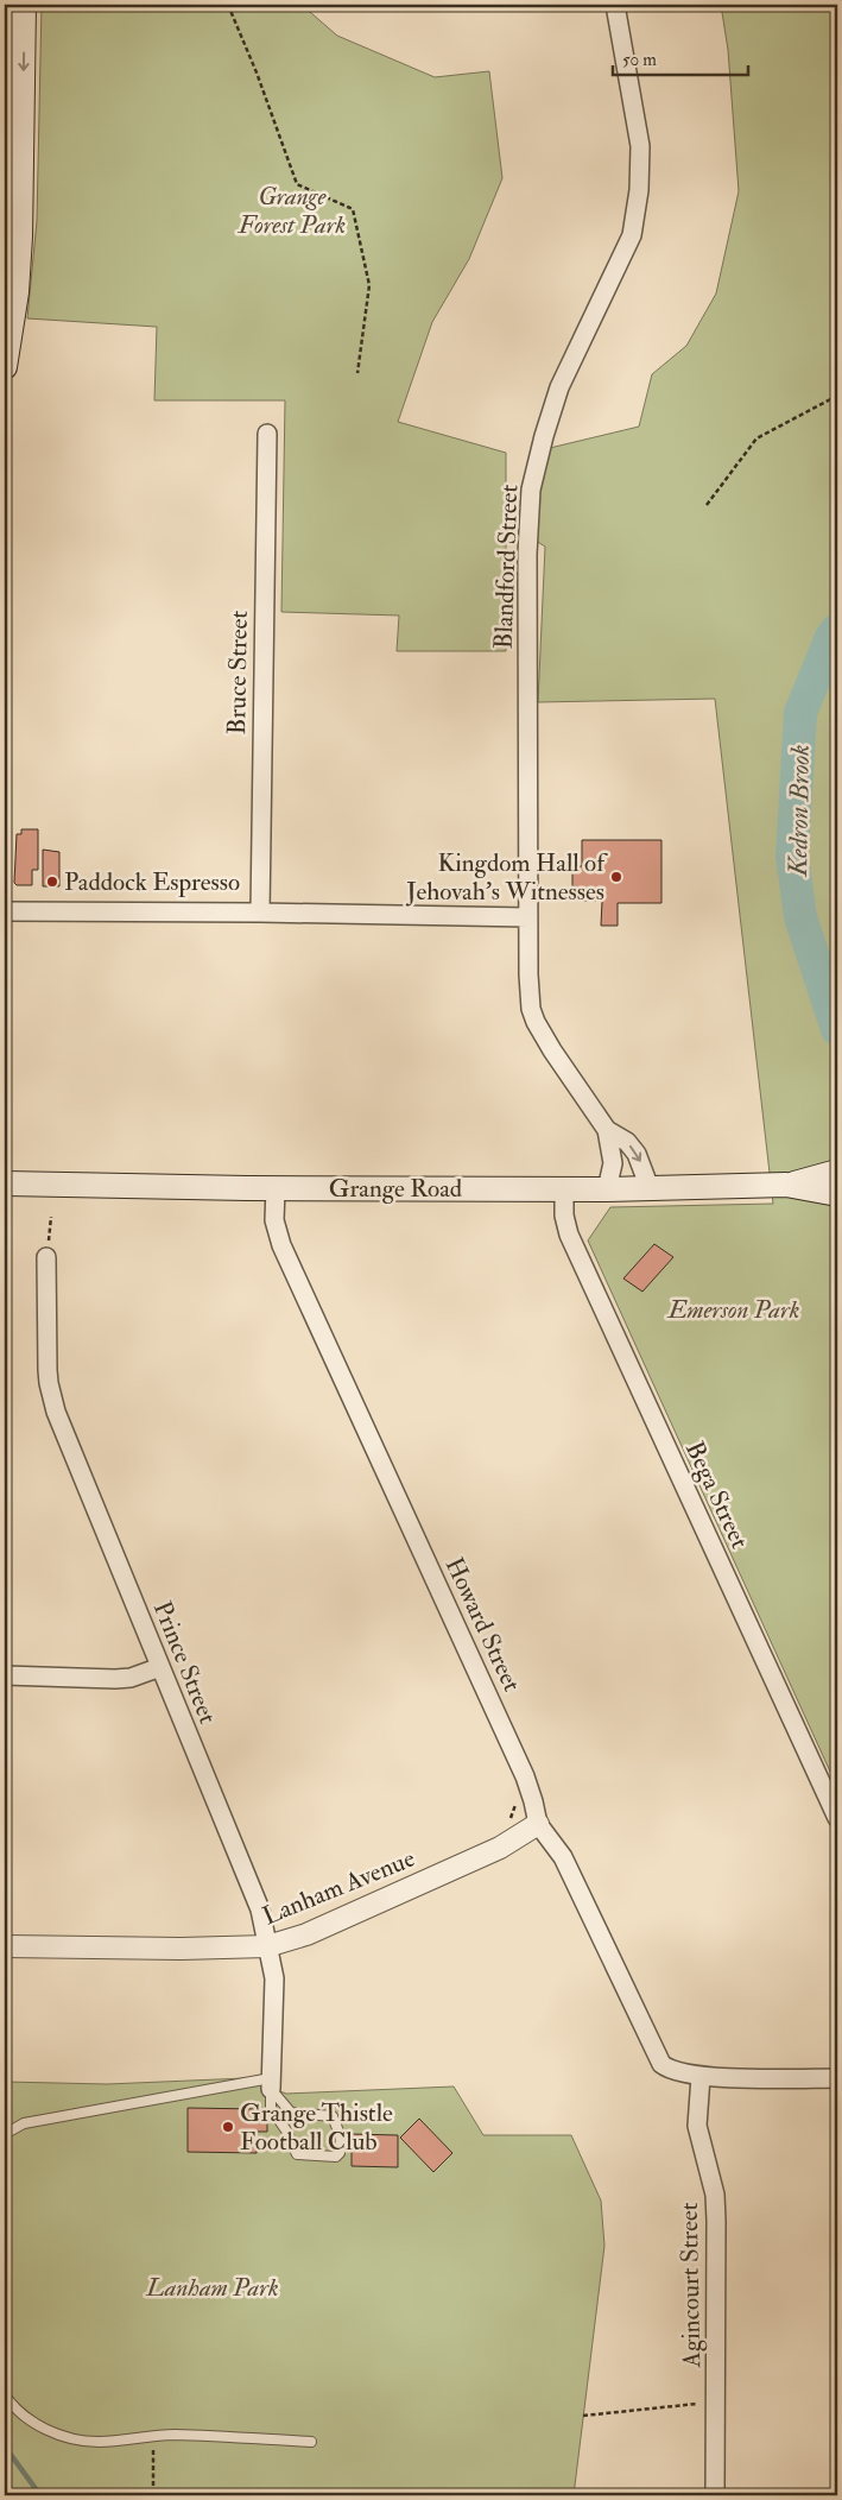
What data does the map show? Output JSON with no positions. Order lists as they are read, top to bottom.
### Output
{
  "streets": {
    "main road": ["Grange Road"],
    "street": [
      "Blandford Street",
      "Bruce Street",
      "Bega Street",
      "Howard Street",
      "Prince Street",
      "Lanham Avenue",
      "Agincourt Street"
    ]
  },
  "crossings": [
    ["Blandford Street", "Grange Road"],
    ["Grange Road", "Bega Street"],
    ["Grange Road", "Howard Street"],
    ["Howard Street", "Lanham Avenue"],
    ["Howard Street", "Agincourt Street"],
    ["Prince Street", "Lanham Avenue"]
  ],
  "water": ["Kedron Brook"],
  "parks": ["Grange Forest Park", "Emerson Park", "Lanham Park"],
  "places": ["Kingdom Hall of Jehovah’s Witnesses", "Paddock Espresso", "Grange Thistle Football Club"],
  "scale_bar": "50 m"
}
